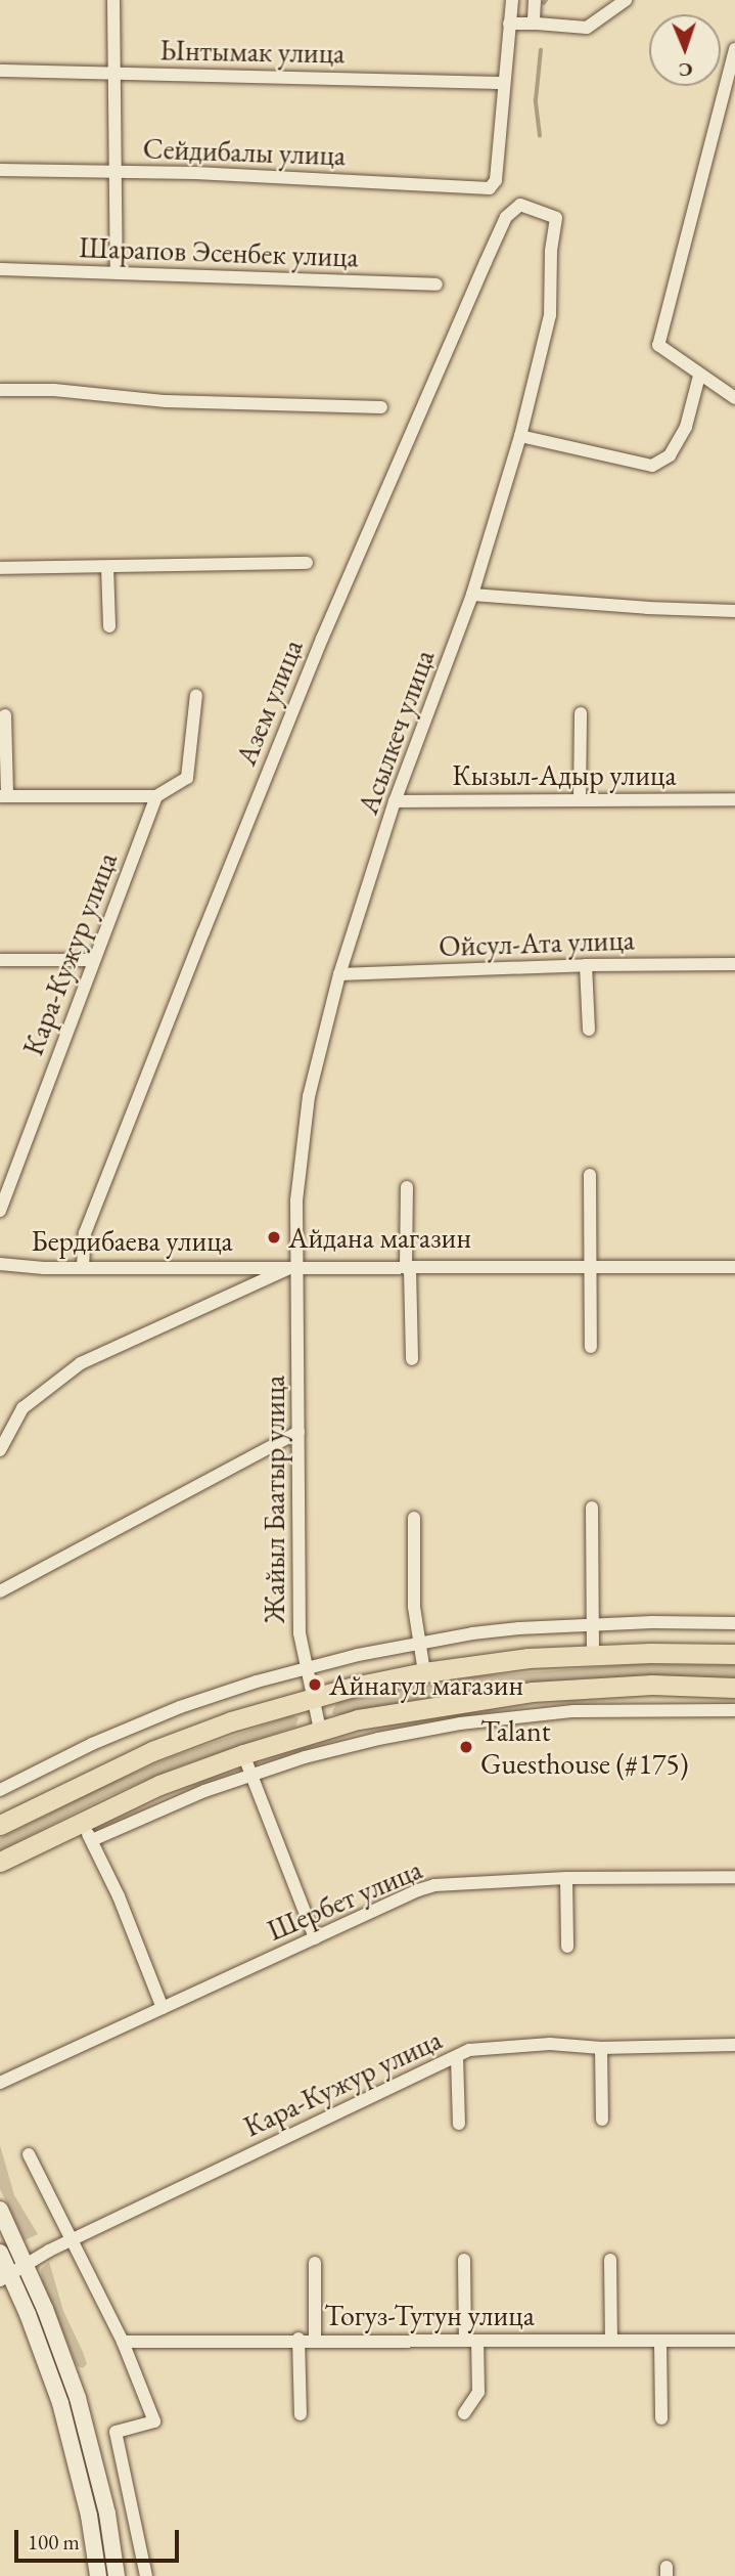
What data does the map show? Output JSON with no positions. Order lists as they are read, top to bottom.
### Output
{
  "streets": {
    "street": [
      "Ынтымак улица",
      "Сейдибалы улица",
      "Шарапов Эсенбек улица",
      "Азем улица",
      "Асылкеч улица",
      "Кызыл-Адыр улица",
      "Ойсул-Ата улица",
      "Кара-Кужур улица",
      "Бердибаева улица",
      "Жайыл Баатыр улица",
      "Шербет улица",
      "Тогуз-Тутун улица"
    ]
  },
  "crossings": [
    ["Ынтымак улица", "Сейдибалы улица"],
    ["Азем улица", "Асылкеч улица"],
    ["Азем улица", "Бердибаева улица"],
    ["Асылкеч улица", "Кызыл-Адыр улица"],
    ["Асылкеч улица", "Ойсул-Ата улица"],
    ["Асылкеч улица", "Бердибаева улица"],
    ["Асылкеч улица", "Жайыл Баатыр улица"],
    ["Бердибаева улица", "Жайыл Баатыр улица"]
  ],
  "places": ["Айдана магазин", "Айнагул магазин", "Talant Guesthouse (#175)"],
  "scale_bar": "100 m",
  "north": "bottom"
}
